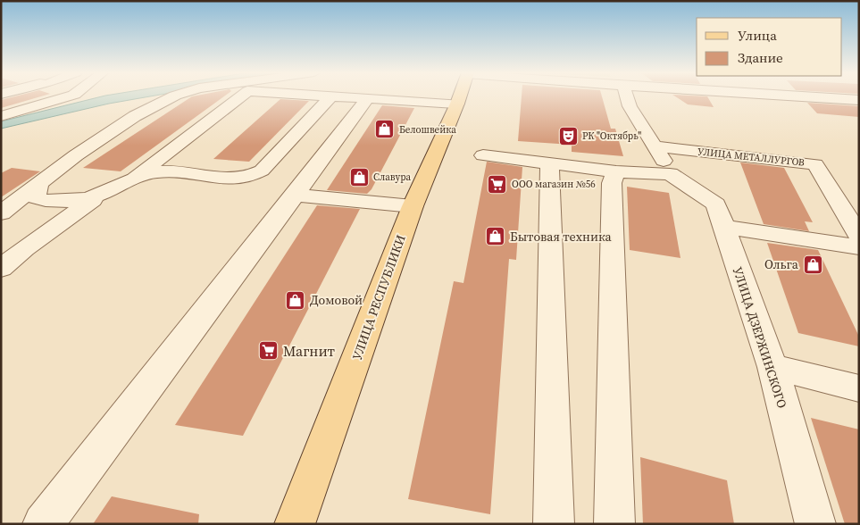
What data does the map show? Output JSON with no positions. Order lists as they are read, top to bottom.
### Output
{
  "streets": {
    "main road": ["УЛИЦА РЕСПУБЛИКИ"],
    "street": ["УЛИЦА МЕТАЛЛУРГОВ", "УЛИЦА ДЗЕРЖИНСКОГО"]
  },
  "places": {
    "shop": [
      "Белошвейка",
      "Славура",
      "Бытовая техника",
      "Ольга",
      "Домовой"
    ],
    "theatre": ["РК \"Октябрь\""],
    "supermarket": ["ООО магазин №56", "Магнит"]
  },
  "legend": ["Улица", "Здание"]
}
